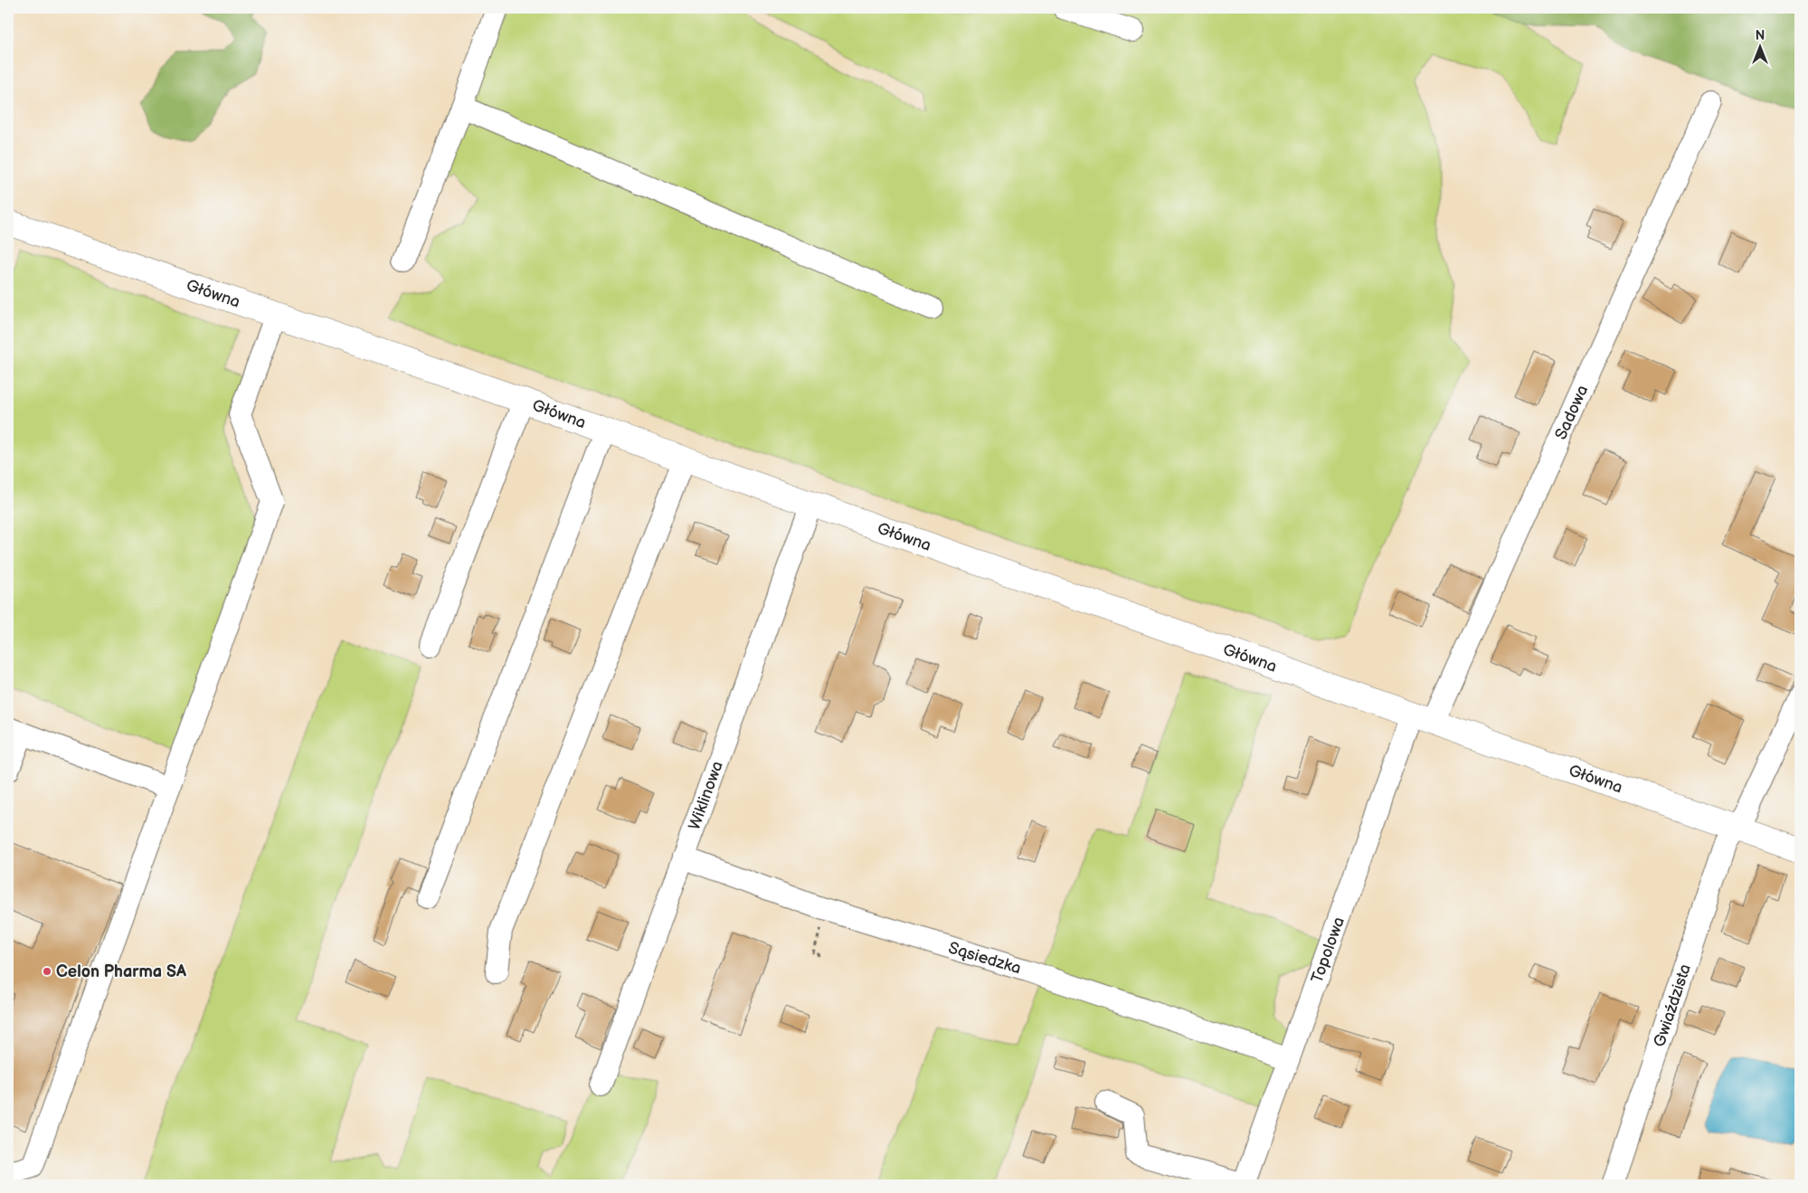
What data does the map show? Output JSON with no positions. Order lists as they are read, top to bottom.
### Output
{
  "streets": {
    "main road": ["Główna"],
    "street": [
      "Sadowa",
      "Wiklinowa",
      "Topolowa",
      "Sąsiedzka",
      "Gwiaździsta"
    ]
  },
  "crossings": [
    ["Główna", "Sadowa"],
    ["Główna", "Wiklinowa"],
    ["Główna", "Topolowa"],
    ["Główna", "Gwiaździsta"],
    ["Sadowa", "Topolowa"],
    ["Wiklinowa", "Sąsiedzka"],
    ["Topolowa", "Sąsiedzka"]
  ],
  "places": ["Celon Pharma SA"],
  "north": "top"
}
